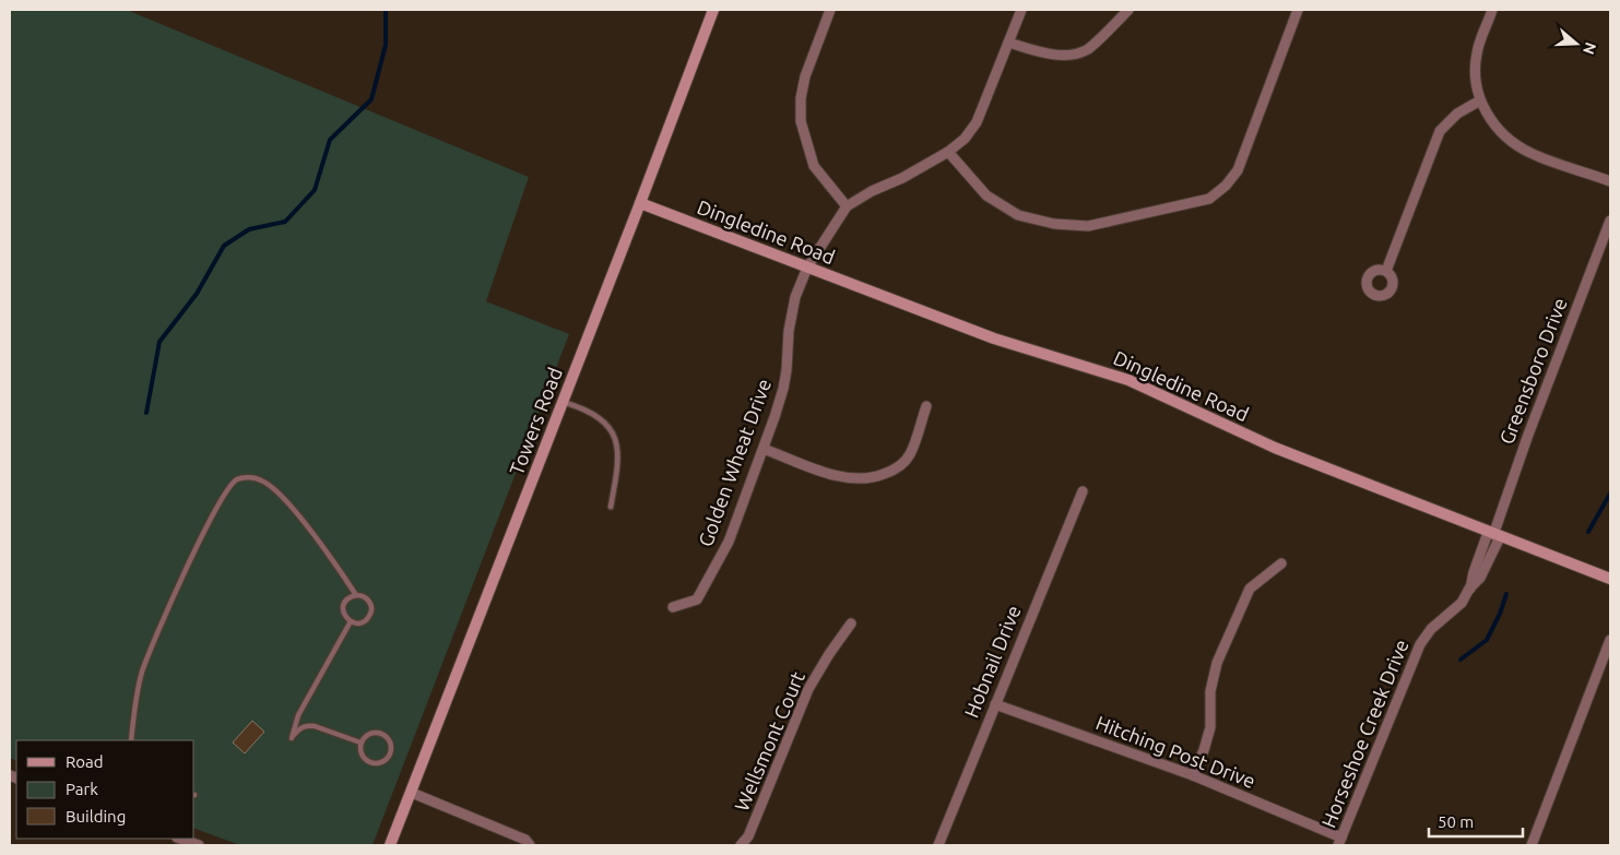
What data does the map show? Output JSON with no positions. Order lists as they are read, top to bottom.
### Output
{
  "streets": {
    "street": [
      "Dingledine Road",
      "Greensboro Drive",
      "Towers Road",
      "Golden Wheat Drive",
      "Hobnail Drive",
      "Horseshoe Creek Drive",
      "Wellsmont Court",
      "Hitching Post Drive"
    ]
  },
  "crossings": [
    ["Dingledine Road", "Greensboro Drive"],
    ["Dingledine Road", "Towers Road"],
    ["Dingledine Road", "Golden Wheat Drive"],
    ["Dingledine Road", "Horseshoe Creek Drive"],
    ["Greensboro Drive", "Horseshoe Creek Drive"],
    ["Hobnail Drive", "Hitching Post Drive"],
    ["Horseshoe Creek Drive", "Hitching Post Drive"]
  ],
  "legend": ["Road", "Park", "Building"],
  "scale_bar": "50 m",
  "north": "right"
}
